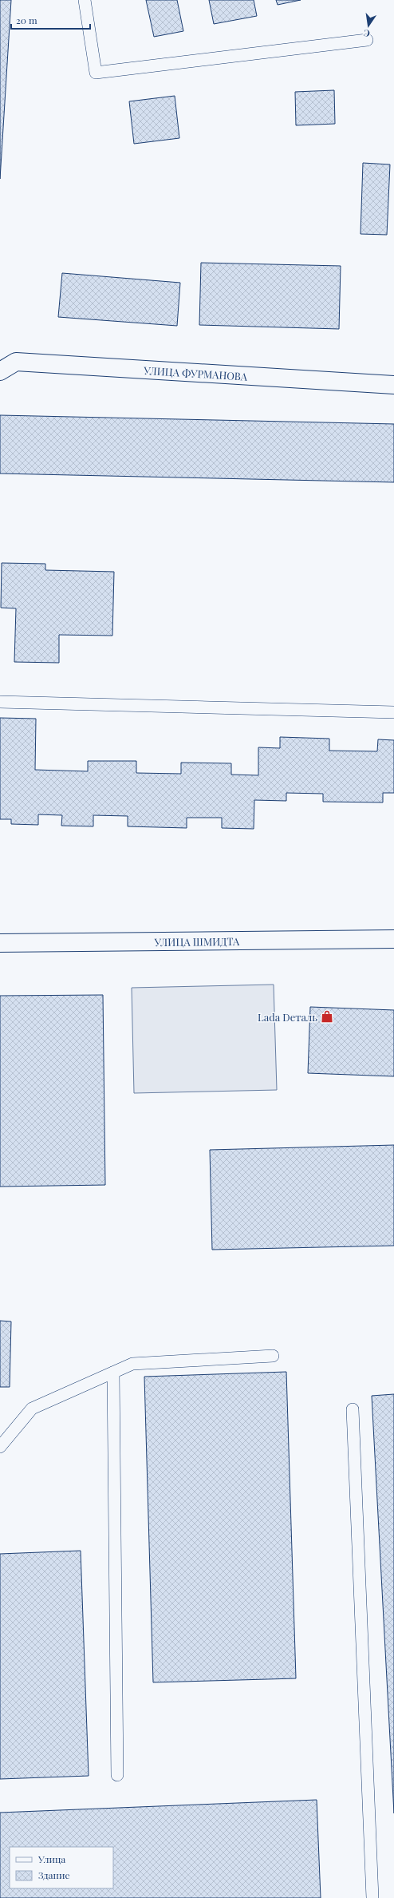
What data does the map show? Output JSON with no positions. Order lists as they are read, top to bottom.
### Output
{
  "streets": {
    "street": ["УЛИЦА ФУРМАНОВА", "УЛИЦА ШМИДТА"]
  },
  "places": {
    "shop": ["Lada Dеталь"]
  },
  "legend": ["Улица", "Здание"],
  "scale_bar": "20 m",
  "north": "bottom"
}
